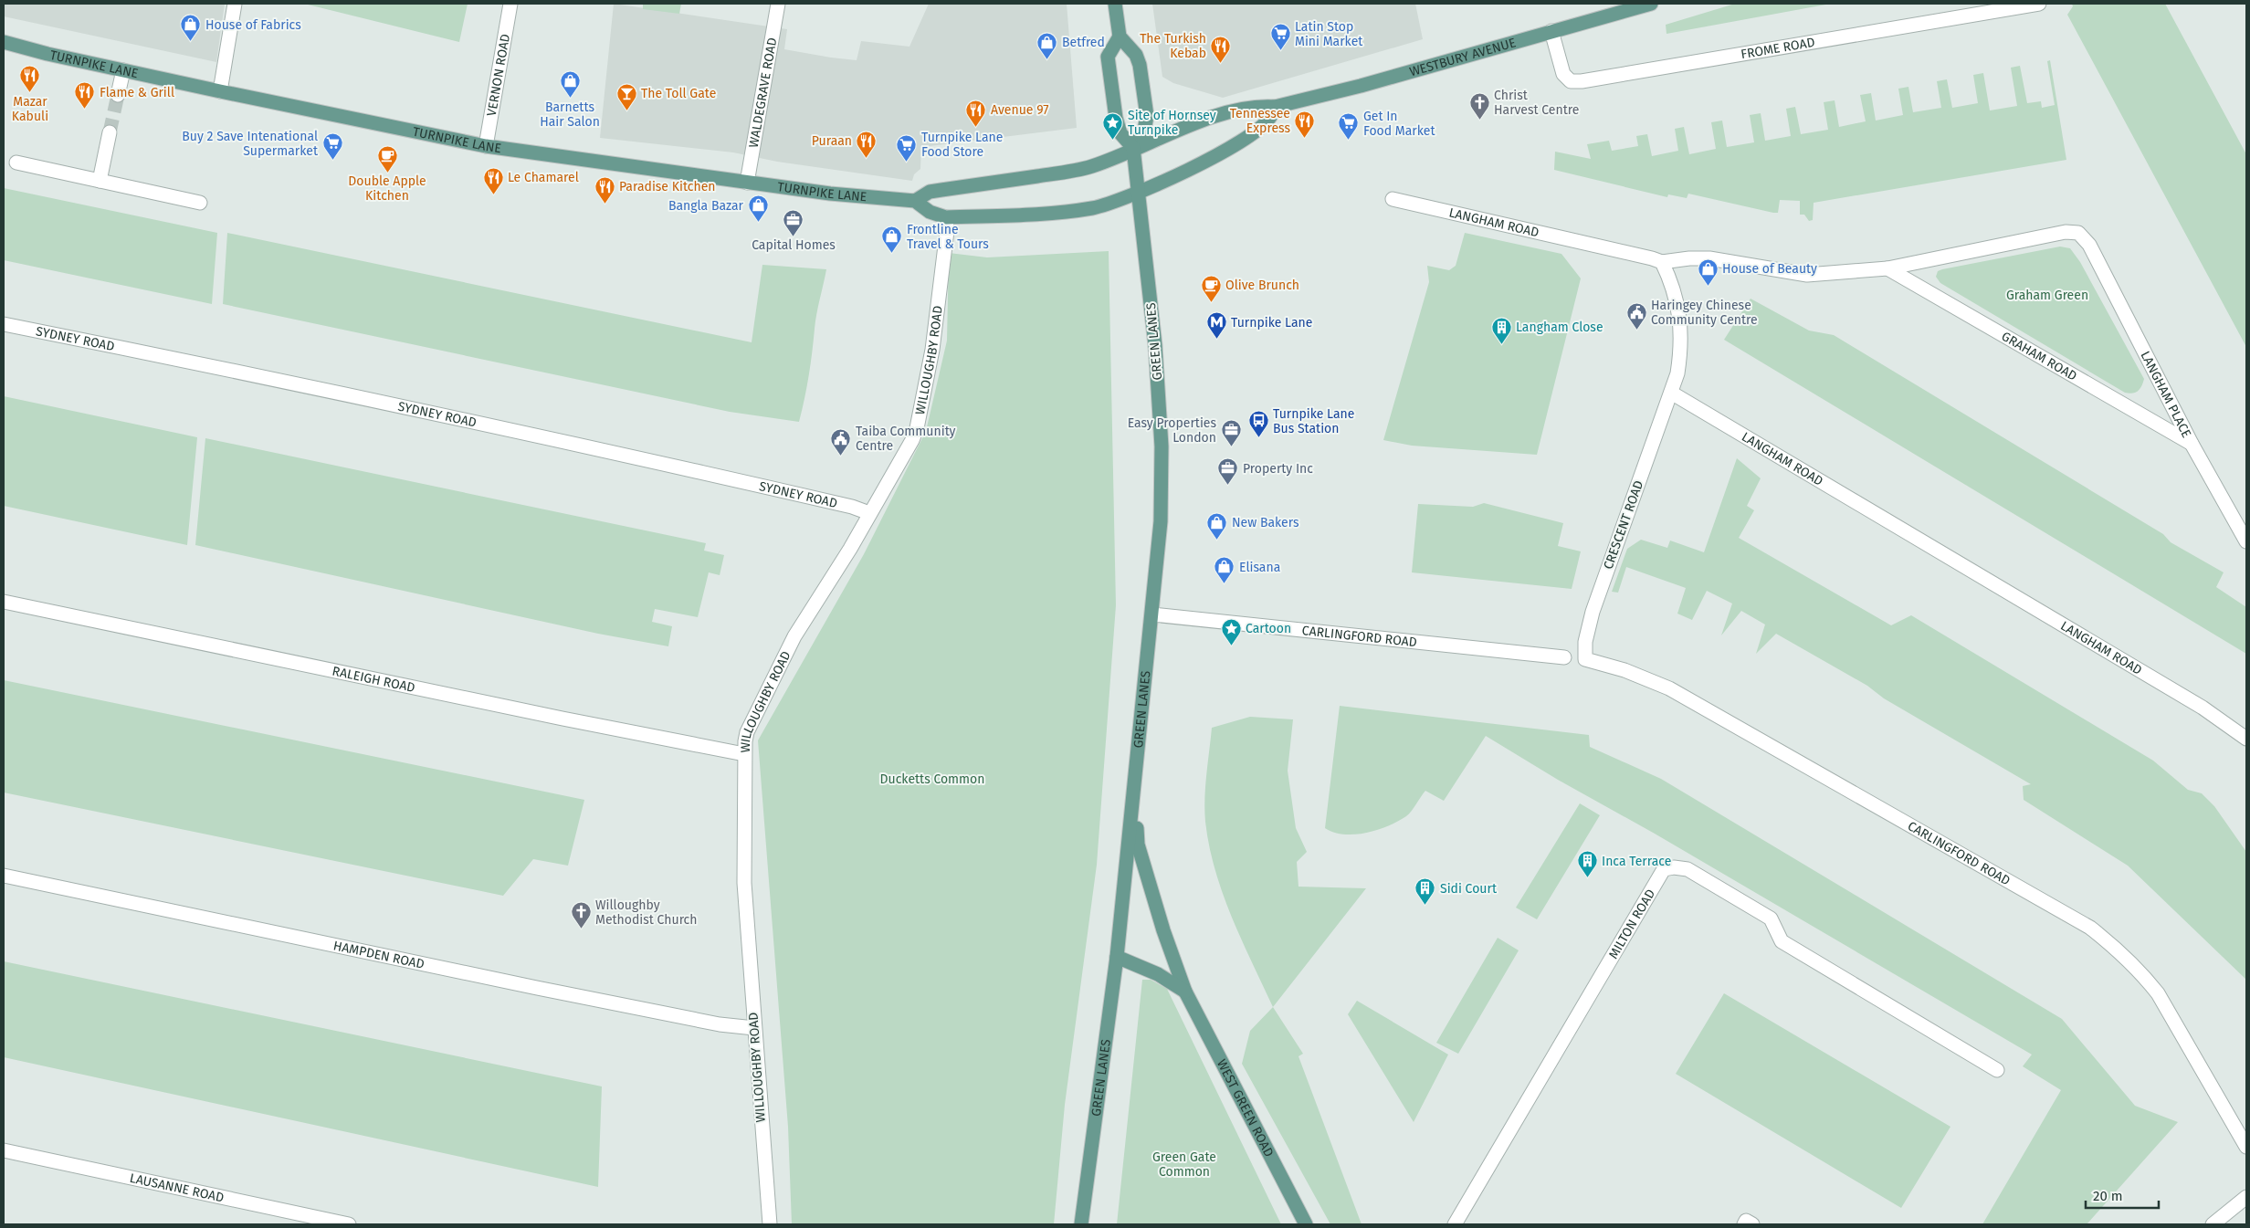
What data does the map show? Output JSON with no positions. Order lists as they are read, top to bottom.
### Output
{
  "streets": {
    "main road": [
      "WESTBURY AVENUE",
      "TURNPIKE LANE",
      "GREEN LANES",
      "WEST GREEN ROAD"
    ],
    "street": [
      "FROME ROAD",
      "VERNON ROAD",
      "WALDEGRAVE ROAD",
      "LANGHAM ROAD",
      "SYDNEY ROAD",
      "GRAHAM ROAD",
      "WILLOUGHBY ROAD",
      "LANGHAM PLACE",
      "CRESCENT ROAD",
      "CARLINGFORD ROAD",
      "RALEIGH ROAD",
      "MILTON ROAD",
      "HAMPDEN ROAD",
      "LAUSANNE ROAD"
    ]
  },
  "crossings": [
    ["FROME ROAD", "WESTBURY AVENUE"],
    ["WESTBURY AVENUE", "GREEN LANES"],
    ["TURNPIKE LANE", "VERNON ROAD"],
    ["TURNPIKE LANE", "WALDEGRAVE ROAD"],
    ["TURNPIKE LANE", "GREEN LANES"],
    ["TURNPIKE LANE", "WILLOUGHBY ROAD"],
    ["LANGHAM ROAD", "CRESCENT ROAD"],
    ["SYDNEY ROAD", "WILLOUGHBY ROAD"],
    ["GREEN LANES", "CARLINGFORD ROAD"],
    ["GREEN LANES", "WEST GREEN ROAD"],
    ["GRAHAM ROAD", "LANGHAM PLACE"],
    ["WILLOUGHBY ROAD", "RALEIGH ROAD"],
    ["WILLOUGHBY ROAD", "HAMPDEN ROAD"],
    ["CRESCENT ROAD", "CARLINGFORD ROAD"]
  ],
  "parks": ["Graham Green", "Ducketts Common", "Green Gate Common"],
  "places": {
    "shop": [
      "House of Fabrics",
      "Betfred",
      "Barnetts Hair Salon",
      "Bangla Bazar",
      "Frontline Travel & Tours",
      "House of Beauty",
      "New Bakers",
      "Elisana"
    ],
    "supermarket": [
      "Latin Stop Mini Market",
      "Get In Food Market",
      "Buy 2 Save Intenational Supermarket",
      "Turnpike Lane Food Store"
    ],
    "restaurant": [
      "The Turkish Kebab",
      "Mazar Kabuli",
      "Flame & Grill",
      "Avenue 97",
      "Tennessee Express",
      "Puraan",
      "Le Chamarel",
      "Paradise Kitchen"
    ],
    "bar": ["The Toll Gate"],
    "church": ["Christ Harvest Centre", "Willoughby Methodist Church"],
    "place": ["Site of Hornsey Turnpike", "Cartoon"],
    "cafe": ["Double Apple Kitchen", "Olive Brunch"],
    "office": ["Capital Homes", "Easy Properties London", "Property Inc"],
    "public building": ["Haringey Chinese Community Centre", "Taiba Community Centre"],
    "metro station": ["Turnpike Lane"],
    "building": ["Langham Close", "Inca Terrace", "Sidi Court"],
    "bus stop": ["Turnpike Lane Bus Station"]
  },
  "scale_bar": "20 m"
}
